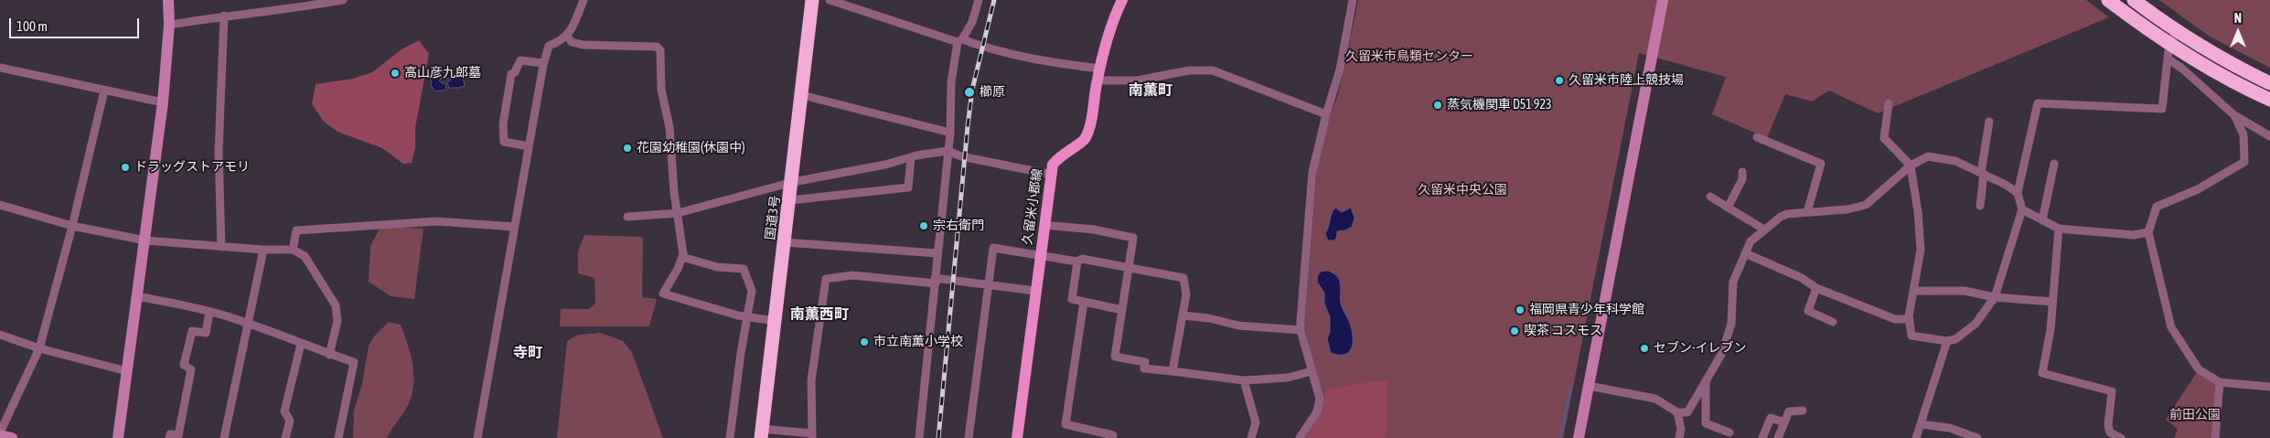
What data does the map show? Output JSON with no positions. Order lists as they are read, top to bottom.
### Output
{
  "streets": {
    "highway": ["国道3号"],
    "main road": ["久留米小郡線"]
  },
  "districts": ["南薫町", "南薫西町", "寺町"],
  "parks": ["久留米市鳥類センター", "久留米中央公園", "前田公園"],
  "places": [
    "高山彦九郎墓",
    "久留米市陸上競技場",
    "櫛原",
    "蒸気機関車 D51 923",
    "花園幼稚園(休園中)",
    "ドラッグストアモリ",
    "宗右衛門",
    "福岡県青少年科学館",
    "喫茶 コスモス",
    "市立南薫小学校",
    "セブン-イレブン"
  ],
  "scale_bar": "100 m",
  "north": "top"
}
